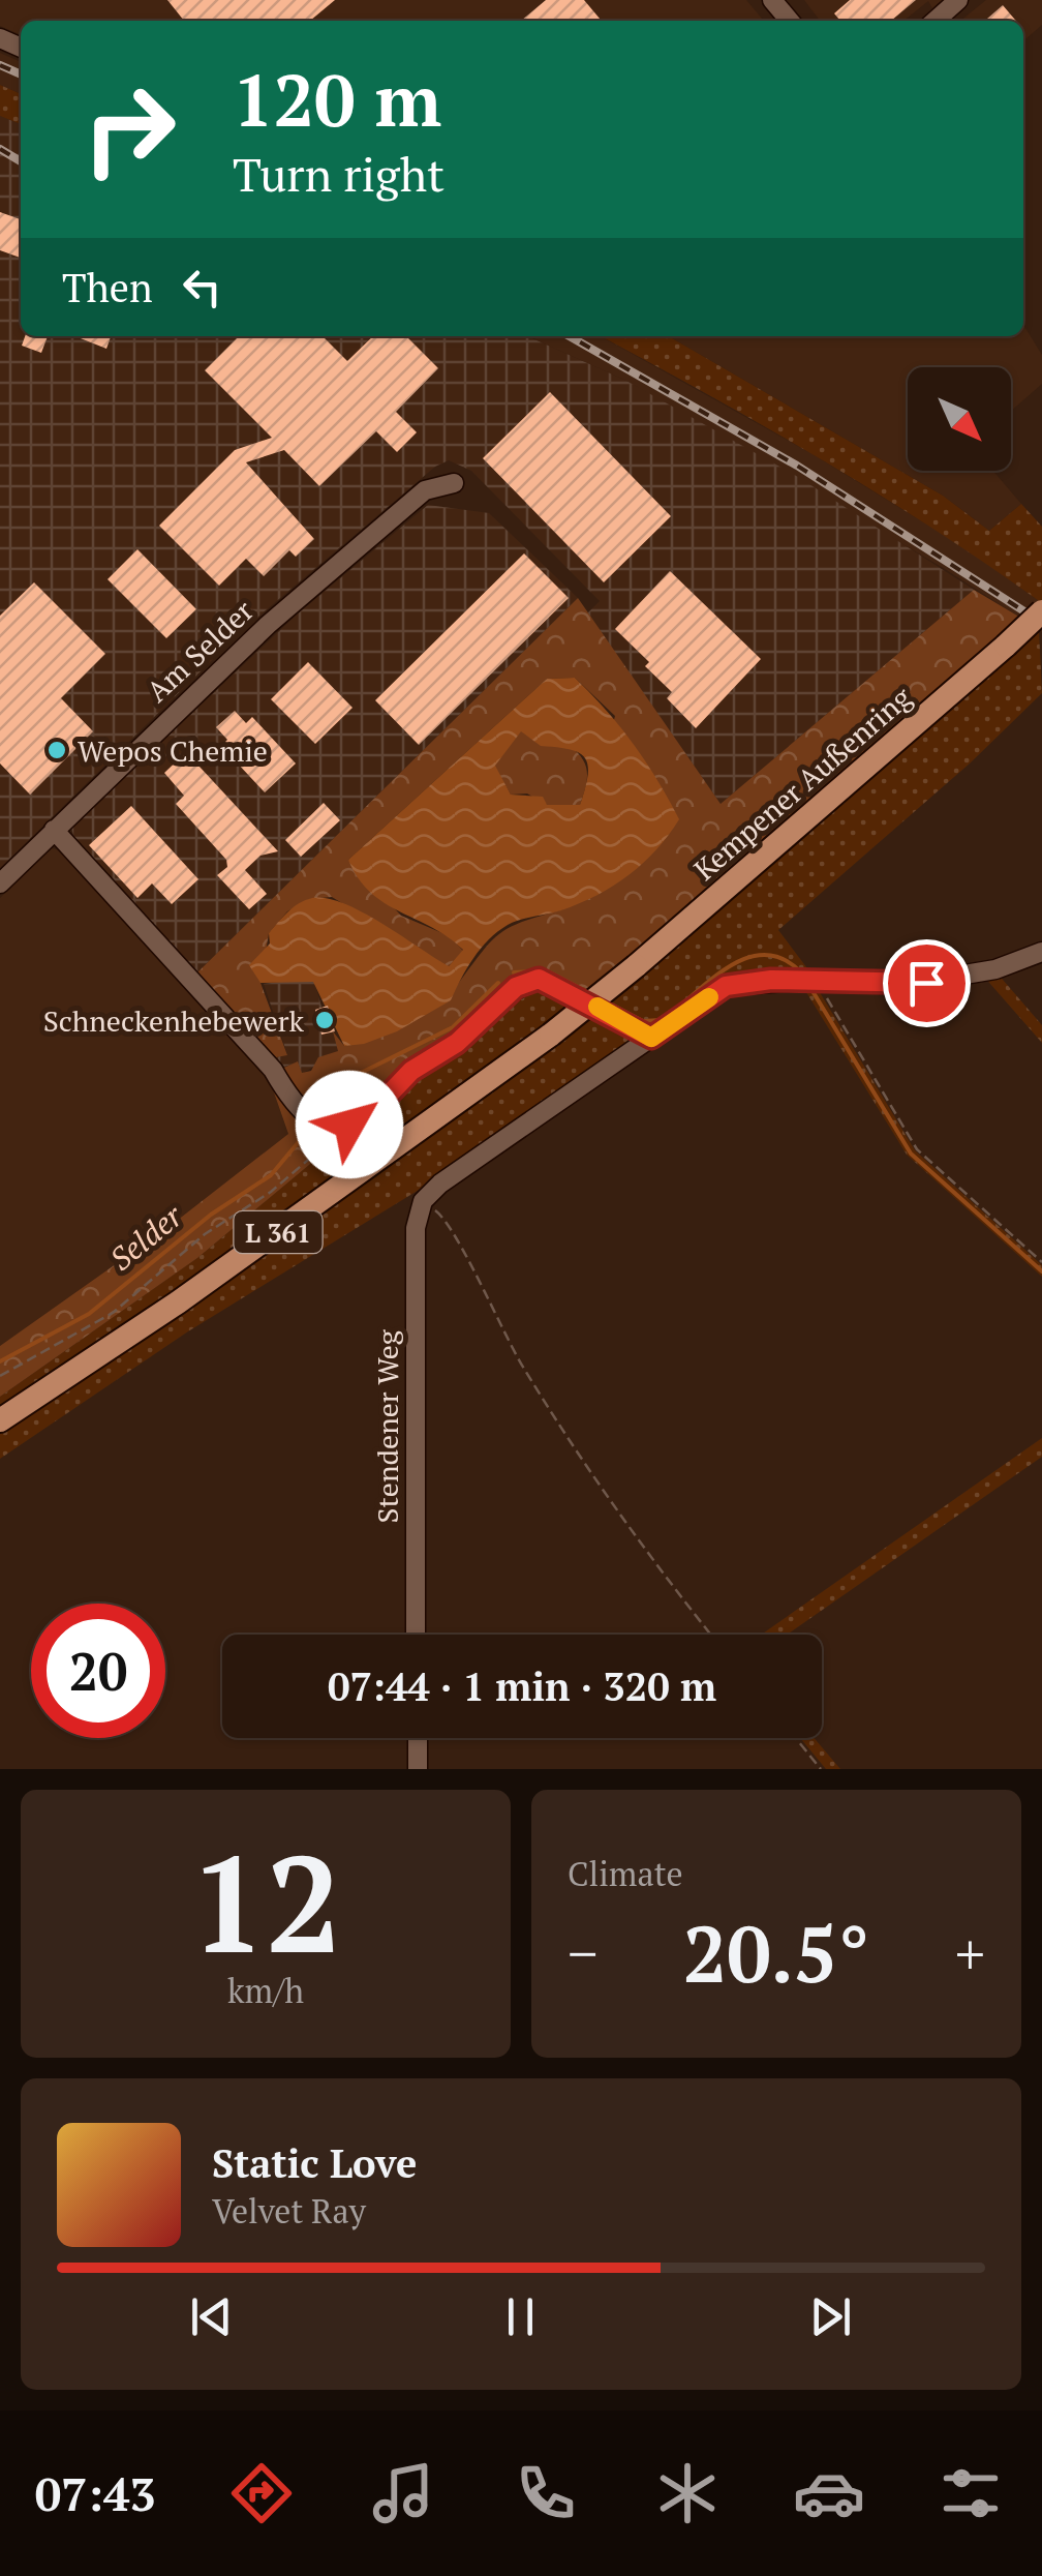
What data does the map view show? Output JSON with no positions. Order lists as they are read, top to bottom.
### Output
{
  "streets": {
    "main road": ["Kempener Außenring", "L 361"],
    "street": ["Am Selder", "Stendener Weg"]
  },
  "water": ["Selder"],
  "places": ["Wepos Chemie", "Schneckenhebewerk"],
  "north": "bottom right",
  "page": {
    "turn": ["120 m", "Turn right"],
    "then": "Then",
    "limit": "20",
    "trip": "07:44 · 1 min · 320 m",
    "tile": [
      ["12", "km/h"],
      "Climate"
    ],
    "heat": ["−", "20.5°", "+"],
    "song": ["Static Love", "Velvet Ray"],
    "tabs": "07:43"
  }
}
